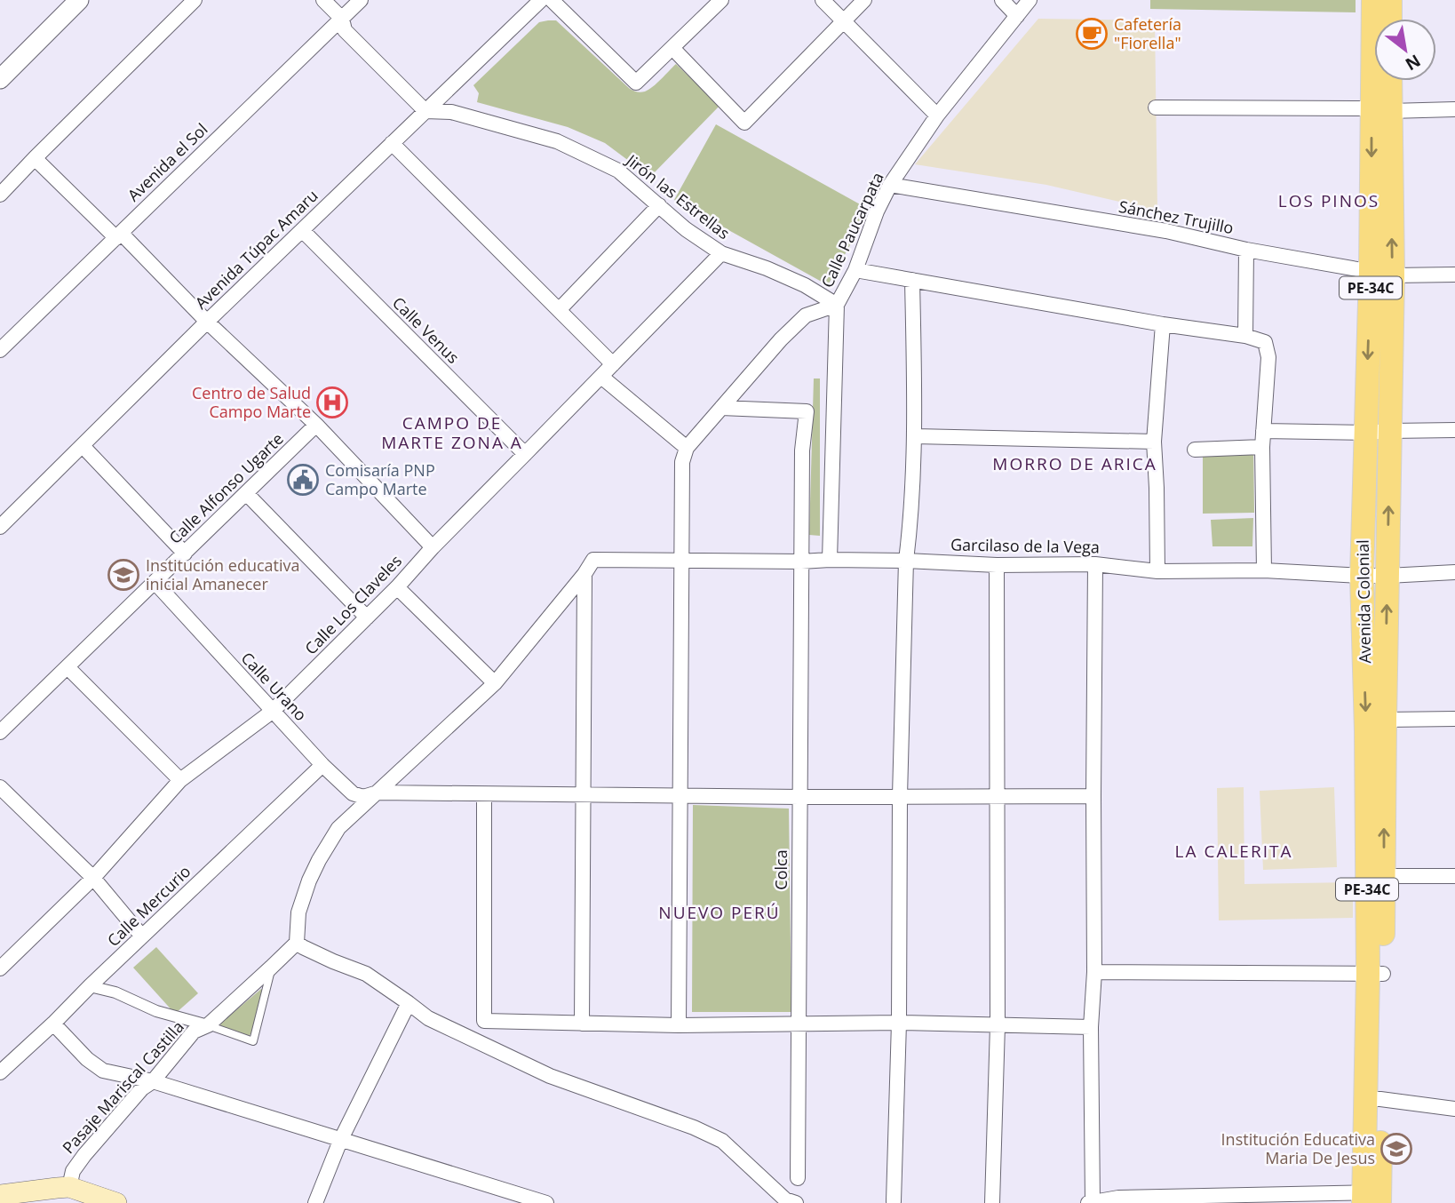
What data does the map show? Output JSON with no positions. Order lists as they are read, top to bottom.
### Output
{
  "streets": {
    "main road": ["PE-34C", "Avenida Colonial"],
    "street": [
      "Avenida el Sol",
      "Jirón las Estrellas",
      "Sánchez Trujillo",
      "Calle Paucarpata",
      "Avenida Túpac Amaru",
      "Calle Venus",
      "Calle Alfonso Ugarte",
      "Garcilaso de la Vega",
      "Calle Los Claveles",
      "Calle Urano",
      "Colca",
      "Calle Mercurio",
      "Pasaje Mariscal Castilla"
    ]
  },
  "crossings": [
    ["Jirón las Estrellas", "Calle Paucarpata"],
    ["Jirón las Estrellas", "Avenida Túpac Amaru"],
    ["Jirón las Estrellas", "Calle Los Claveles"],
    ["Sánchez Trujillo", "Calle Paucarpata"],
    ["Sánchez Trujillo", "Avenida Colonial"],
    ["Calle Paucarpata", "Colca"],
    ["Avenida Túpac Amaru", "Calle Venus"],
    ["Calle Venus", "Calle Los Claveles"],
    ["Calle Alfonso Ugarte", "Calle Urano"],
    ["Garcilaso de la Vega", "Avenida Colonial"],
    ["Garcilaso de la Vega", "Colca"],
    ["Calle Los Claveles", "Calle Urano"],
    ["Calle Urano", "Colca"],
    ["Calle Urano", "Calle Mercurio"]
  ],
  "districts": [
    "LOS PINOS",
    "CAMPO DE MARTE ZONA A",
    "MORRO DE ARICA",
    "LA CALERITA",
    "NUEVO PERÚ"
  ],
  "places": {
    "cafe": ["Cafetería \"Fiorella\""],
    "hospital": ["Centro de Salud Campo Marte"],
    "public building": ["Comisaría PNP Campo Marte"],
    "school or university": ["Institución educativa inicial Amanecer", "Institución Educativa Maria De Jesus"]
  },
  "north": "bottom right"
}
